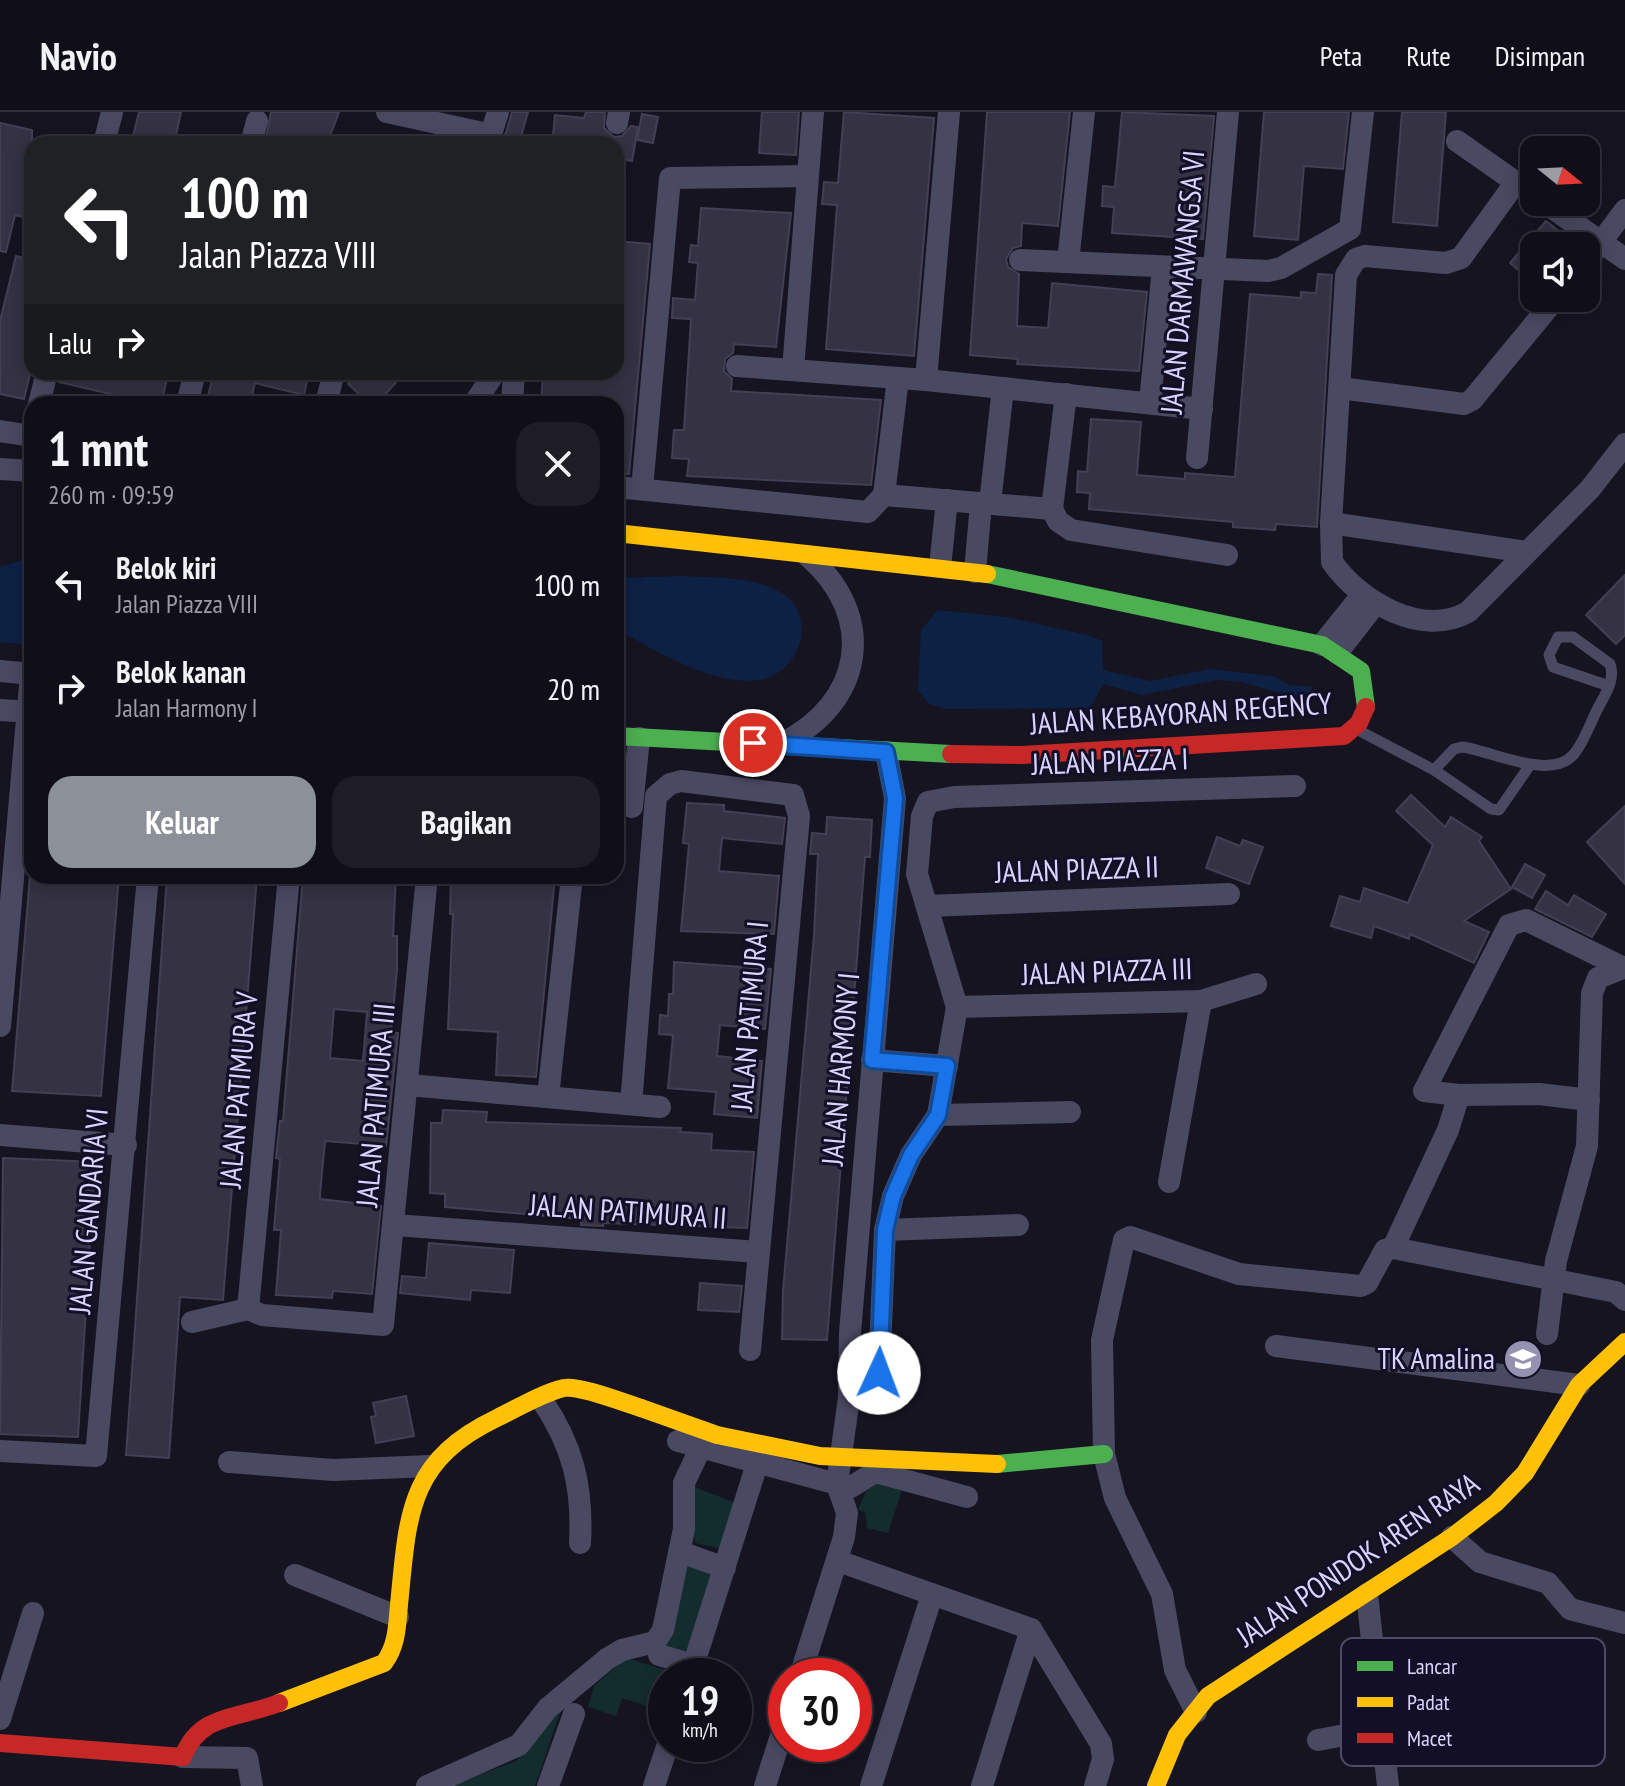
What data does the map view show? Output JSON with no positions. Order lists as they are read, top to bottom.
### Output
{
  "streets": {
    "street": [
      "JALAN DARMAWANGSA VI",
      "JALAN KEBAYORAN REGENCY",
      "JALAN PIAZZA I",
      "JALAN PIAZZA II",
      "JALAN PIAZZA III",
      "JALAN PATIMURA I",
      "JALAN HARMONY I",
      "JALAN PATIMURA V",
      "JALAN PATIMURA III",
      "JALAN GANDARIA VI",
      "JALAN PATIMURA II",
      "JALAN PONDOK AREN RAYA"
    ]
  },
  "crossings": [
    ["JALAN KEBAYORAN REGENCY", "JALAN HARMONY I"],
    ["JALAN PIAZZA I", "JALAN PIAZZA II"],
    ["JALAN PATIMURA I", "JALAN PATIMURA II"],
    ["JALAN PATIMURA V", "JALAN PATIMURA III"],
    ["JALAN PATIMURA III", "JALAN PATIMURA II"]
  ],
  "places": {
    "school or university": ["TK Amalina"]
  },
  "legend": ["Lancar", "Padat", "Macet"],
  "north": "right",
  "page": {
    "header": "Navio",
    "nav": ["Peta", "Rute", "Disimpan"],
    "turn": ["100 m", "Jalan Piazza VIII"],
    "then": "Lalu",
    "heading": ["1 mnt", "260 m · 09:59"],
    "list": [
      {
        "name": "Belok kiri",
        "note": "Jalan Piazza VIII",
        "value": "100 m"
      },
      {
        "name": "Belok kanan",
        "note": "Jalan Harmony I",
        "value": "20 m"
      }
    ],
    "buttons": ["Keluar", "Bagikan"],
    "speed": "19 km/h",
    "limit": "30"
  }
}
